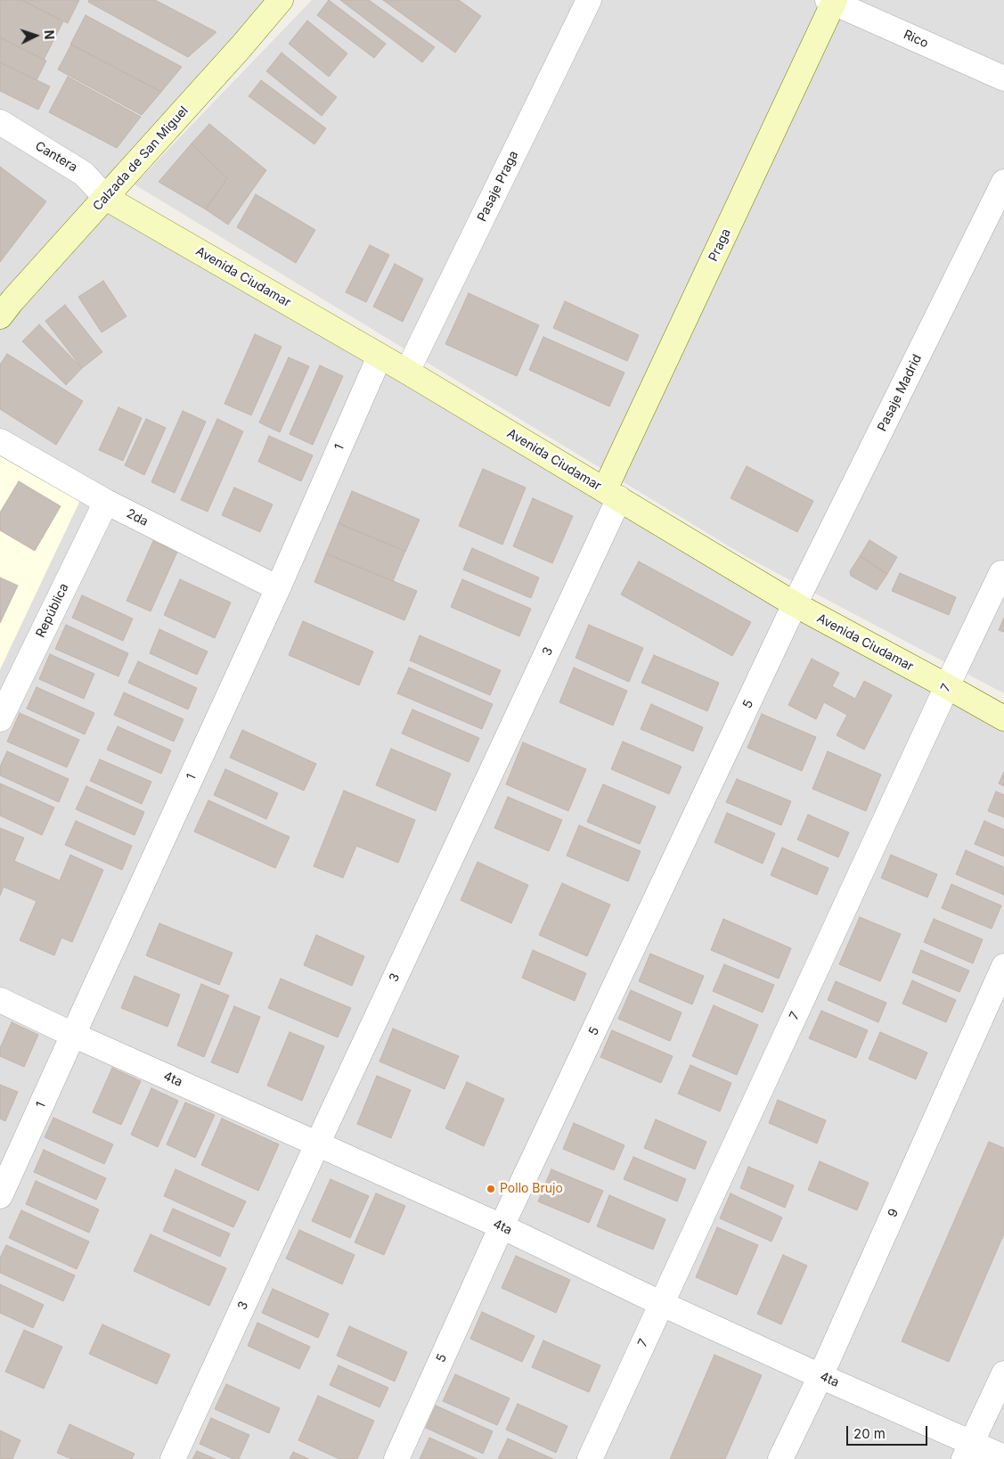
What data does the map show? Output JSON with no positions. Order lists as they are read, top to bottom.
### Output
{
  "streets": {
    "main road": ["Calzada de San Miguel", "Praga", "Avenida Ciudamar"],
    "street": [
      "Rico",
      "Cantera",
      "Pasaje Praga",
      "Pasaje Madrid",
      "1",
      "2da",
      "República",
      "3",
      "7",
      "5",
      "4ta",
      "9"
    ]
  },
  "crossings": [
    ["Rico", "Praga"],
    ["Cantera", "Calzada de San Miguel"],
    ["Cantera", "Avenida Ciudamar"],
    ["Calzada de San Miguel", "Avenida Ciudamar"],
    ["Pasaje Praga", "Avenida Ciudamar"],
    ["Praga", "Avenida Ciudamar"],
    ["Praga", "3"],
    ["Avenida Ciudamar", "Pasaje Madrid"],
    ["Avenida Ciudamar", "1"],
    ["Avenida Ciudamar", "3"],
    ["Avenida Ciudamar", "7"],
    ["Avenida Ciudamar", "5"],
    ["Pasaje Madrid", "5"],
    ["1", "2da"],
    ["1", "4ta"],
    ["2da", "República"],
    ["3", "4ta"],
    ["7", "4ta"],
    ["5", "4ta"],
    ["4ta", "9"]
  ],
  "places": ["Pollo Brujo"],
  "scale_bar": "20 m",
  "north": "right"
}
